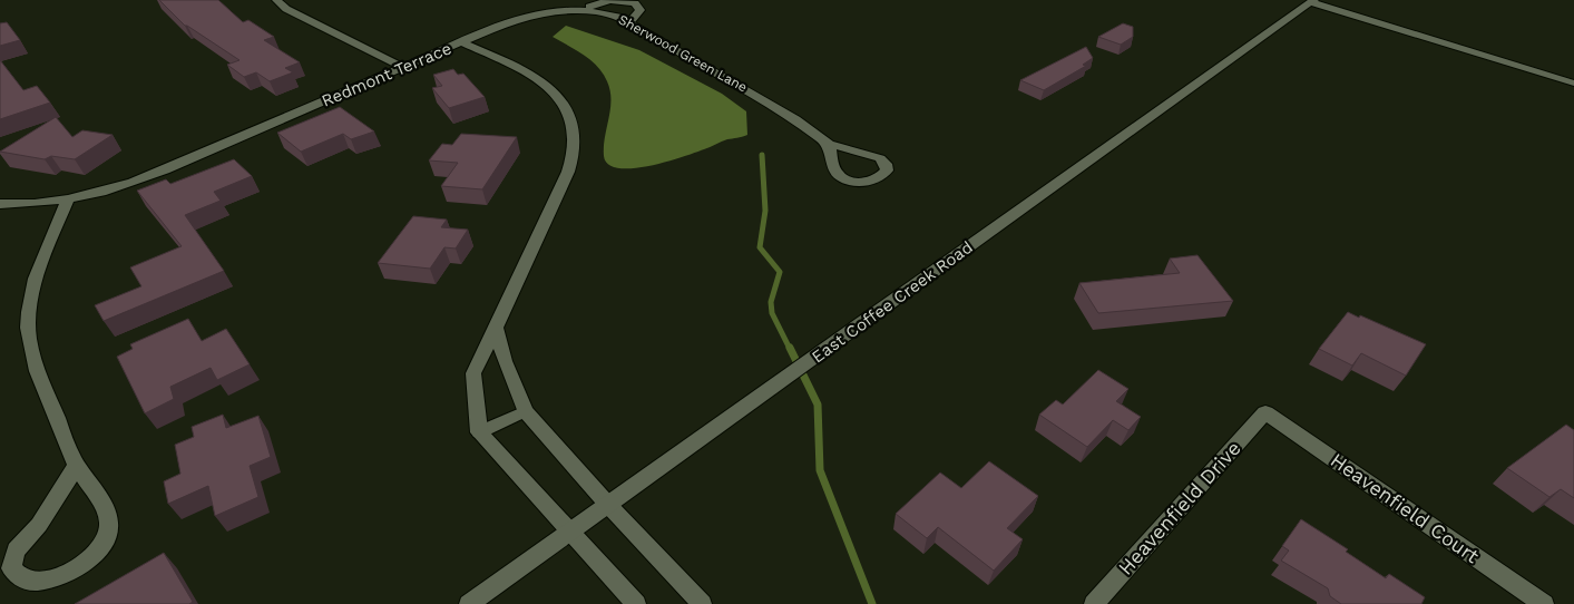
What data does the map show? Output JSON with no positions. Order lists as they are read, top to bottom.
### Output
{
  "streets": {
    "street": [
      "Sherwood Green Lane",
      "Redmont Terrace",
      "East Coffee Creek Road",
      "Heavenfield Drive",
      "Heavenfield Court"
    ]
  },
  "crossings": [
    ["Sherwood Green Lane", "Redmont Terrace"],
    ["Heavenfield Drive", "Heavenfield Court"]
  ]
}
